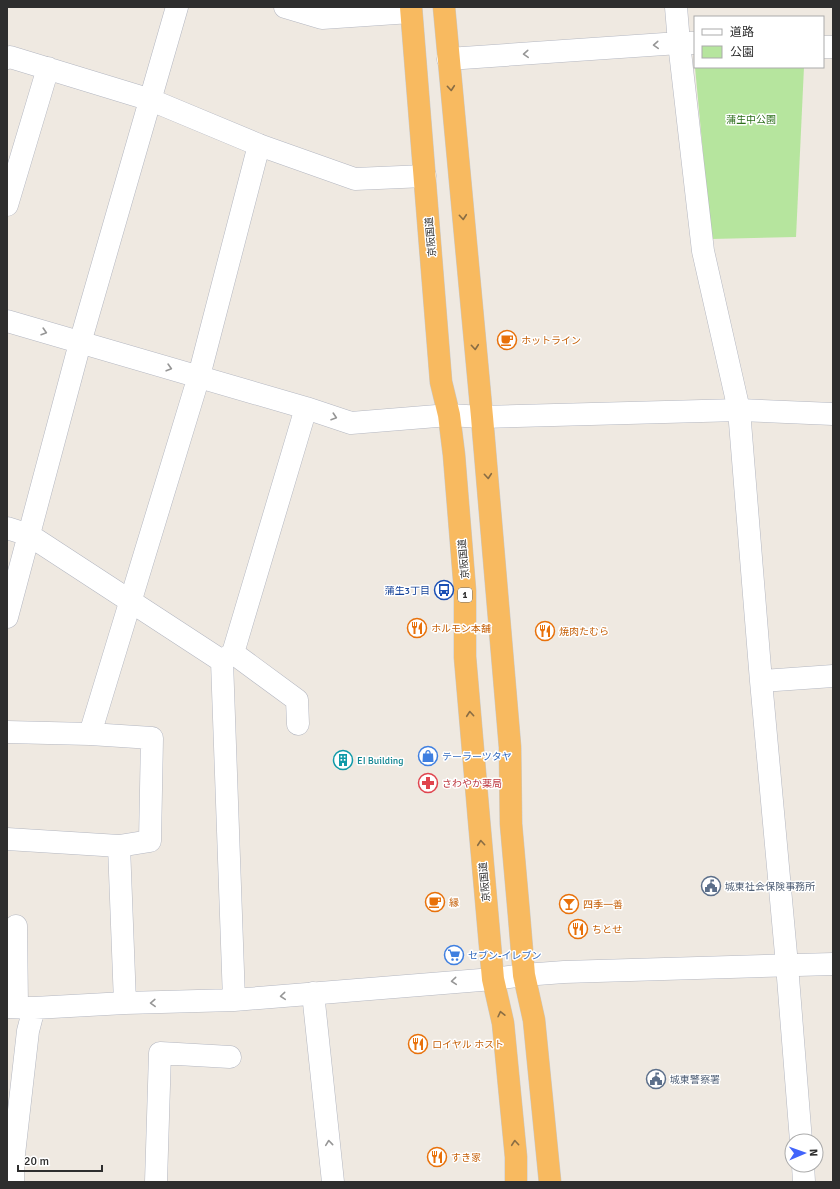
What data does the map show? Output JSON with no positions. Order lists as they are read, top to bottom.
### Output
{
  "streets": {
    "highway": ["京阪国道", "1"]
  },
  "parks": ["蒲生中公園"],
  "places": {
    "cafe": ["ホットライン", "縁"],
    "bus stop": ["蒲生3丁目"],
    "restaurant": [
      "ホルモン本舗",
      "焼肉たむら",
      "ちとせ",
      "ロイヤル ホスト",
      "すき家"
    ],
    "shop": ["テーラーツタヤ"],
    "building": ["EI Building"],
    "pharmacy": ["さわやか薬局"],
    "public building": ["城東社会保険事務所", "城東警察署"],
    "bar": ["四季一善"],
    "supermarket": ["セブン-イレブン"]
  },
  "legend": ["道路", "公園"],
  "scale_bar": "20 m",
  "north": "right"
}
